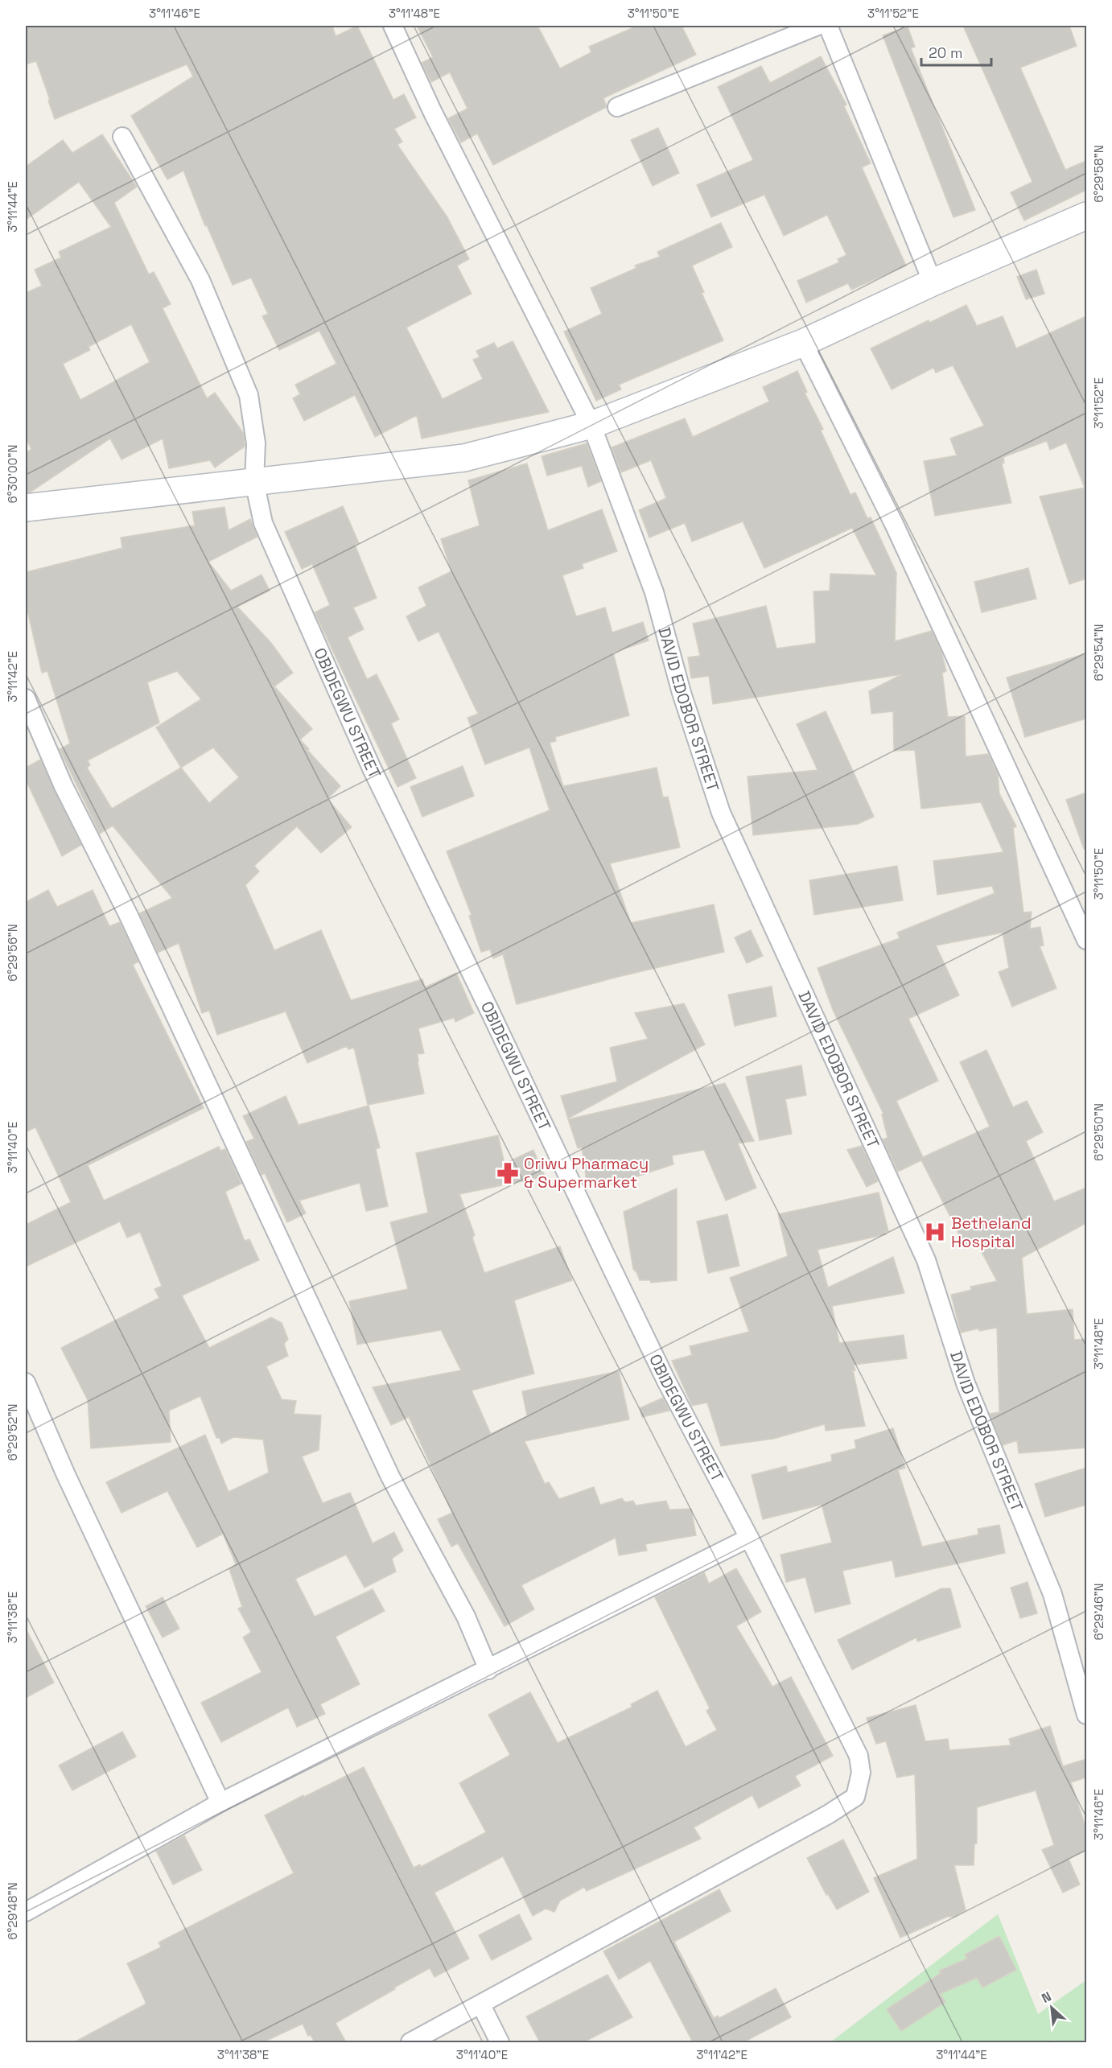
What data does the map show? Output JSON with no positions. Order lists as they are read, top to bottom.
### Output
{
  "streets": {
    "street": ["DAVID EDOBOR STREET", "OBIDEGWU STREET"]
  },
  "places": {
    "pharmacy": ["Oriwu Pharmacy & Supermarket"],
    "hospital": ["Betheland Hospital"]
  },
  "scale_bar": "20 m",
  "north": "top left",
  "coordinates": [
    "3°11'46\"E",
    "3°11'48\"E",
    "3°11'50\"E",
    "3°11'52\"E",
    "6°29'58\"N",
    "3°11'44\"E",
    "6°30'00\"N",
    "6°29'54\"N",
    "3°11'42\"E",
    "6°29'56\"N",
    "6°29'50\"N",
    "3°11'40\"E",
    "6°29'52\"N",
    "6°29'46\"N",
    "3°11'38\"E",
    "6°29'48\"N"
  ]
}
